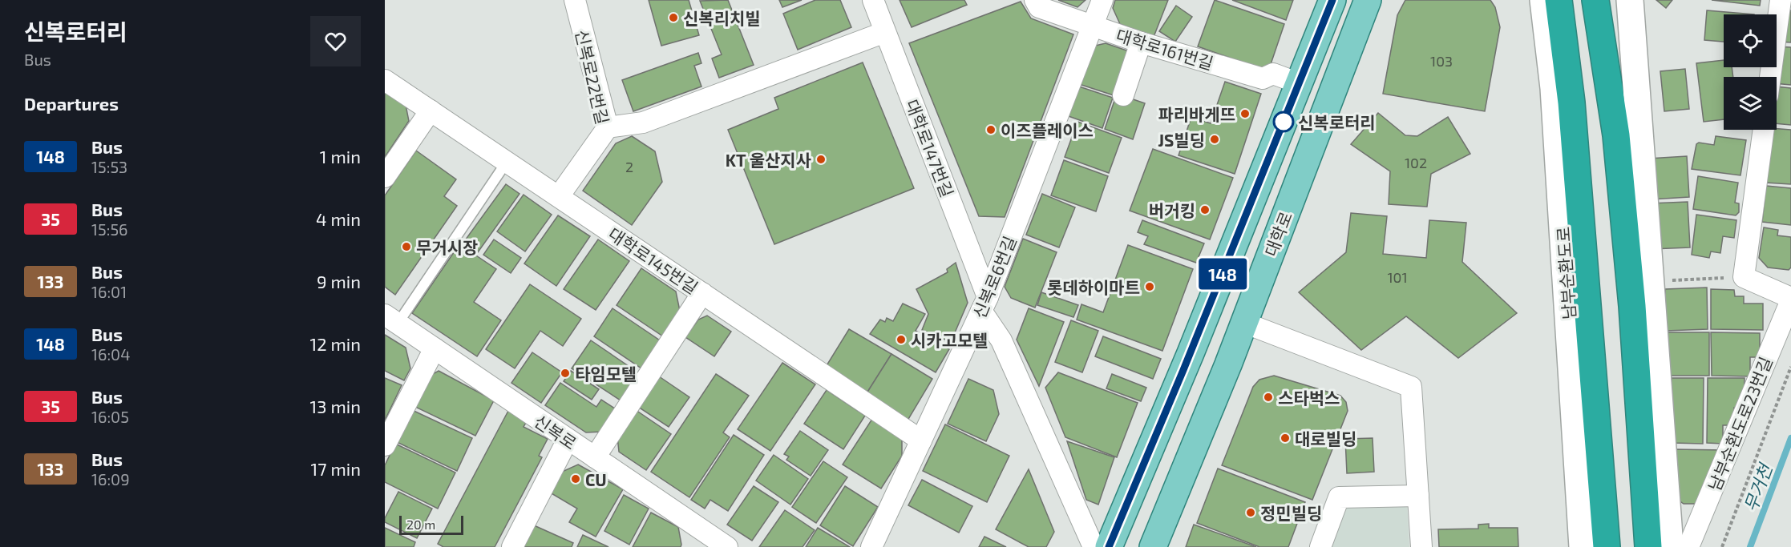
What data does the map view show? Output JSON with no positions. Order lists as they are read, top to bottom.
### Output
{
  "streets": {
    "main road": ["대학로", "남부순환도로"],
    "street": [
      "대학로161번길",
      "신복로22번길",
      "대학로147번길",
      "대학로145번길",
      "신복로6번길",
      "남부순환도로23번길",
      "신복로"
    ]
  },
  "crossings": [
    ["대학로161번길", "신복로6번길"],
    ["신복로22번길", "대학로145번길"],
    ["대학로147번길", "신복로6번길"],
    ["대학로145번길", "신복로6번길"]
  ],
  "water": ["무거천"],
  "places": [
    "신복리치빌",
    "파리바게뜨",
    "신복로터리",
    "이즈플레이스",
    "JS빌딩",
    "KT 울산지사",
    "버거킹",
    "무거시장",
    "롯데하이마트",
    "시카고모텔",
    "타임모텔",
    "스타벅스",
    "대로빌딩",
    "CU",
    "정민빌딩"
  ],
  "lines": ["bus line 148"],
  "house_numbers": [
    "103",
    "102",
    "2",
    "101"
  ],
  "scale_bar": "20 m",
  "page": {
    "heading": [
      ["신복로터리", "Bus"],
      "Departures"
    ],
    "on_map": "148",
    "list": [
      {
        "mark": "148",
        "name": "Bus",
        "note": "15:53",
        "value": "1 min"
      },
      {
        "mark": "35",
        "name": "Bus",
        "note": "15:56",
        "value": "4 min"
      },
      {
        "mark": "133",
        "name": "Bus",
        "note": "16:01",
        "value": "9 min"
      },
      {
        "mark": "148",
        "name": "Bus",
        "note": "16:04",
        "value": "12 min"
      },
      {
        "mark": "35",
        "name": "Bus",
        "note": "16:05",
        "value": "13 min"
      },
      {
        "mark": "133",
        "name": "Bus",
        "note": "16:09",
        "value": "17 min"
      }
    ],
    "scale": "20 m"
  }
}
